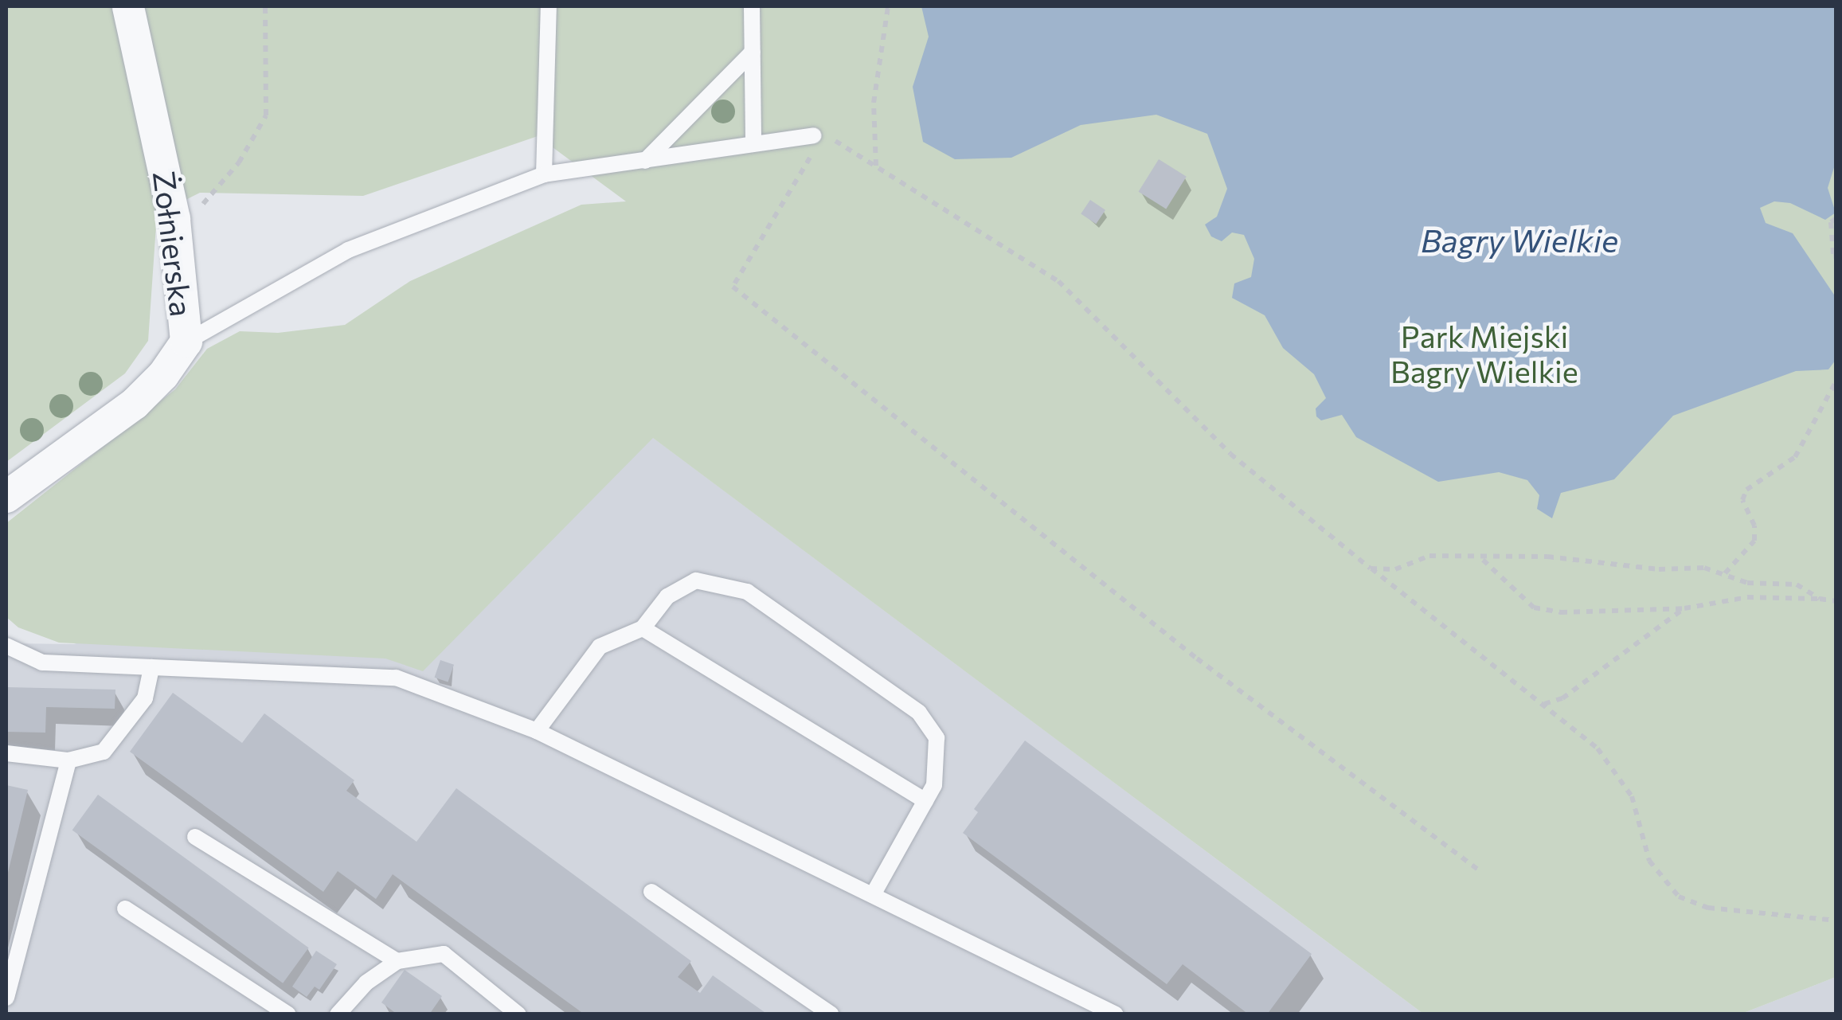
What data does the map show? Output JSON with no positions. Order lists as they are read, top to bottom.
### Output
{
  "streets": {
    "street": ["Żołnierska"]
  },
  "water": ["Bagry Wielkie"],
  "parks": ["Park Miejski Bagry Wielkie"]
}
